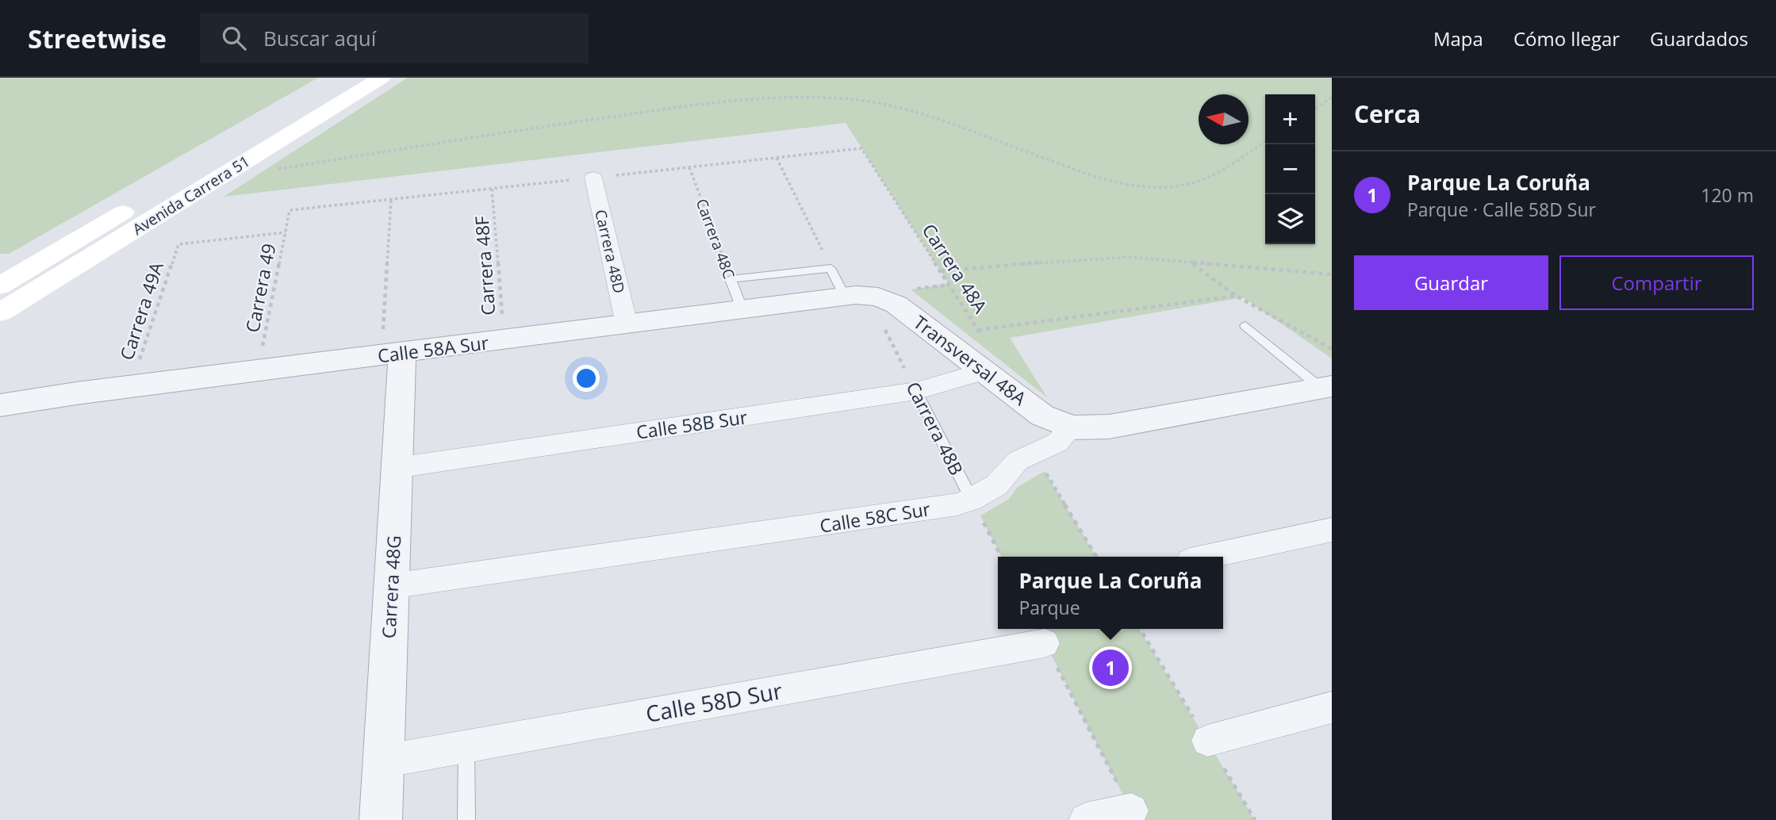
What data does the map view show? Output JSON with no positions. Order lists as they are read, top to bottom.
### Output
{
  "streets": {
    "main road": ["Avenida Carrera 51"],
    "street": [
      "Carrera 48D",
      "Calle 58A Sur",
      "Transversal 48A",
      "Calle 58B Sur",
      "Calle 58C Sur",
      "Carrera 48G",
      "Calle 58D Sur"
    ],
    "lane": ["Carrera 48C", "Carrera 48B"],
    "path": [
      "Carrera 48F",
      "Carrera 48A",
      "Carrera 49",
      "Carrera 49A"
    ]
  },
  "crossings": [
    ["Carrera 48C", "Calle 58A Sur"],
    ["Carrera 48D", "Calle 58A Sur"],
    ["Carrera 48F", "Calle 58A Sur"],
    ["Carrera 49", "Carrera 49A"],
    ["Carrera 49", "Calle 58A Sur"],
    ["Carrera 49A", "Calle 58A Sur"],
    ["Calle 58A Sur", "Transversal 48A"],
    ["Calle 58A Sur", "Carrera 48B"],
    ["Calle 58A Sur", "Carrera 48G"],
    ["Transversal 48A", "Calle 58B Sur"],
    ["Transversal 48A", "Carrera 48B"],
    ["Transversal 48A", "Calle 58C Sur"],
    ["Calle 58B Sur", "Carrera 48B"],
    ["Calle 58B Sur", "Carrera 48G"],
    ["Carrera 48B", "Calle 58C Sur"],
    ["Calle 58C Sur", "Carrera 48G"],
    ["Carrera 48G", "Calle 58D Sur"]
  ],
  "north": "left",
  "page": {
    "header": "Streetwise",
    "search": "Buscar aquí",
    "nav": ["Mapa", "Cómo llegar", "Guardados"],
    "heading": "Cerca",
    "map_buttons": ["+", "−"],
    "list": [
      {
        "mark": "1",
        "name": "Parque La Coruña",
        "note": "Parque · Calle 58D Sur",
        "value": "120 m"
      }
    ],
    "buttons": ["Guardar", "Compartir"],
    "popup": ["Parque La Coruña", "Parque"],
    "pins": "1"
  }
}
